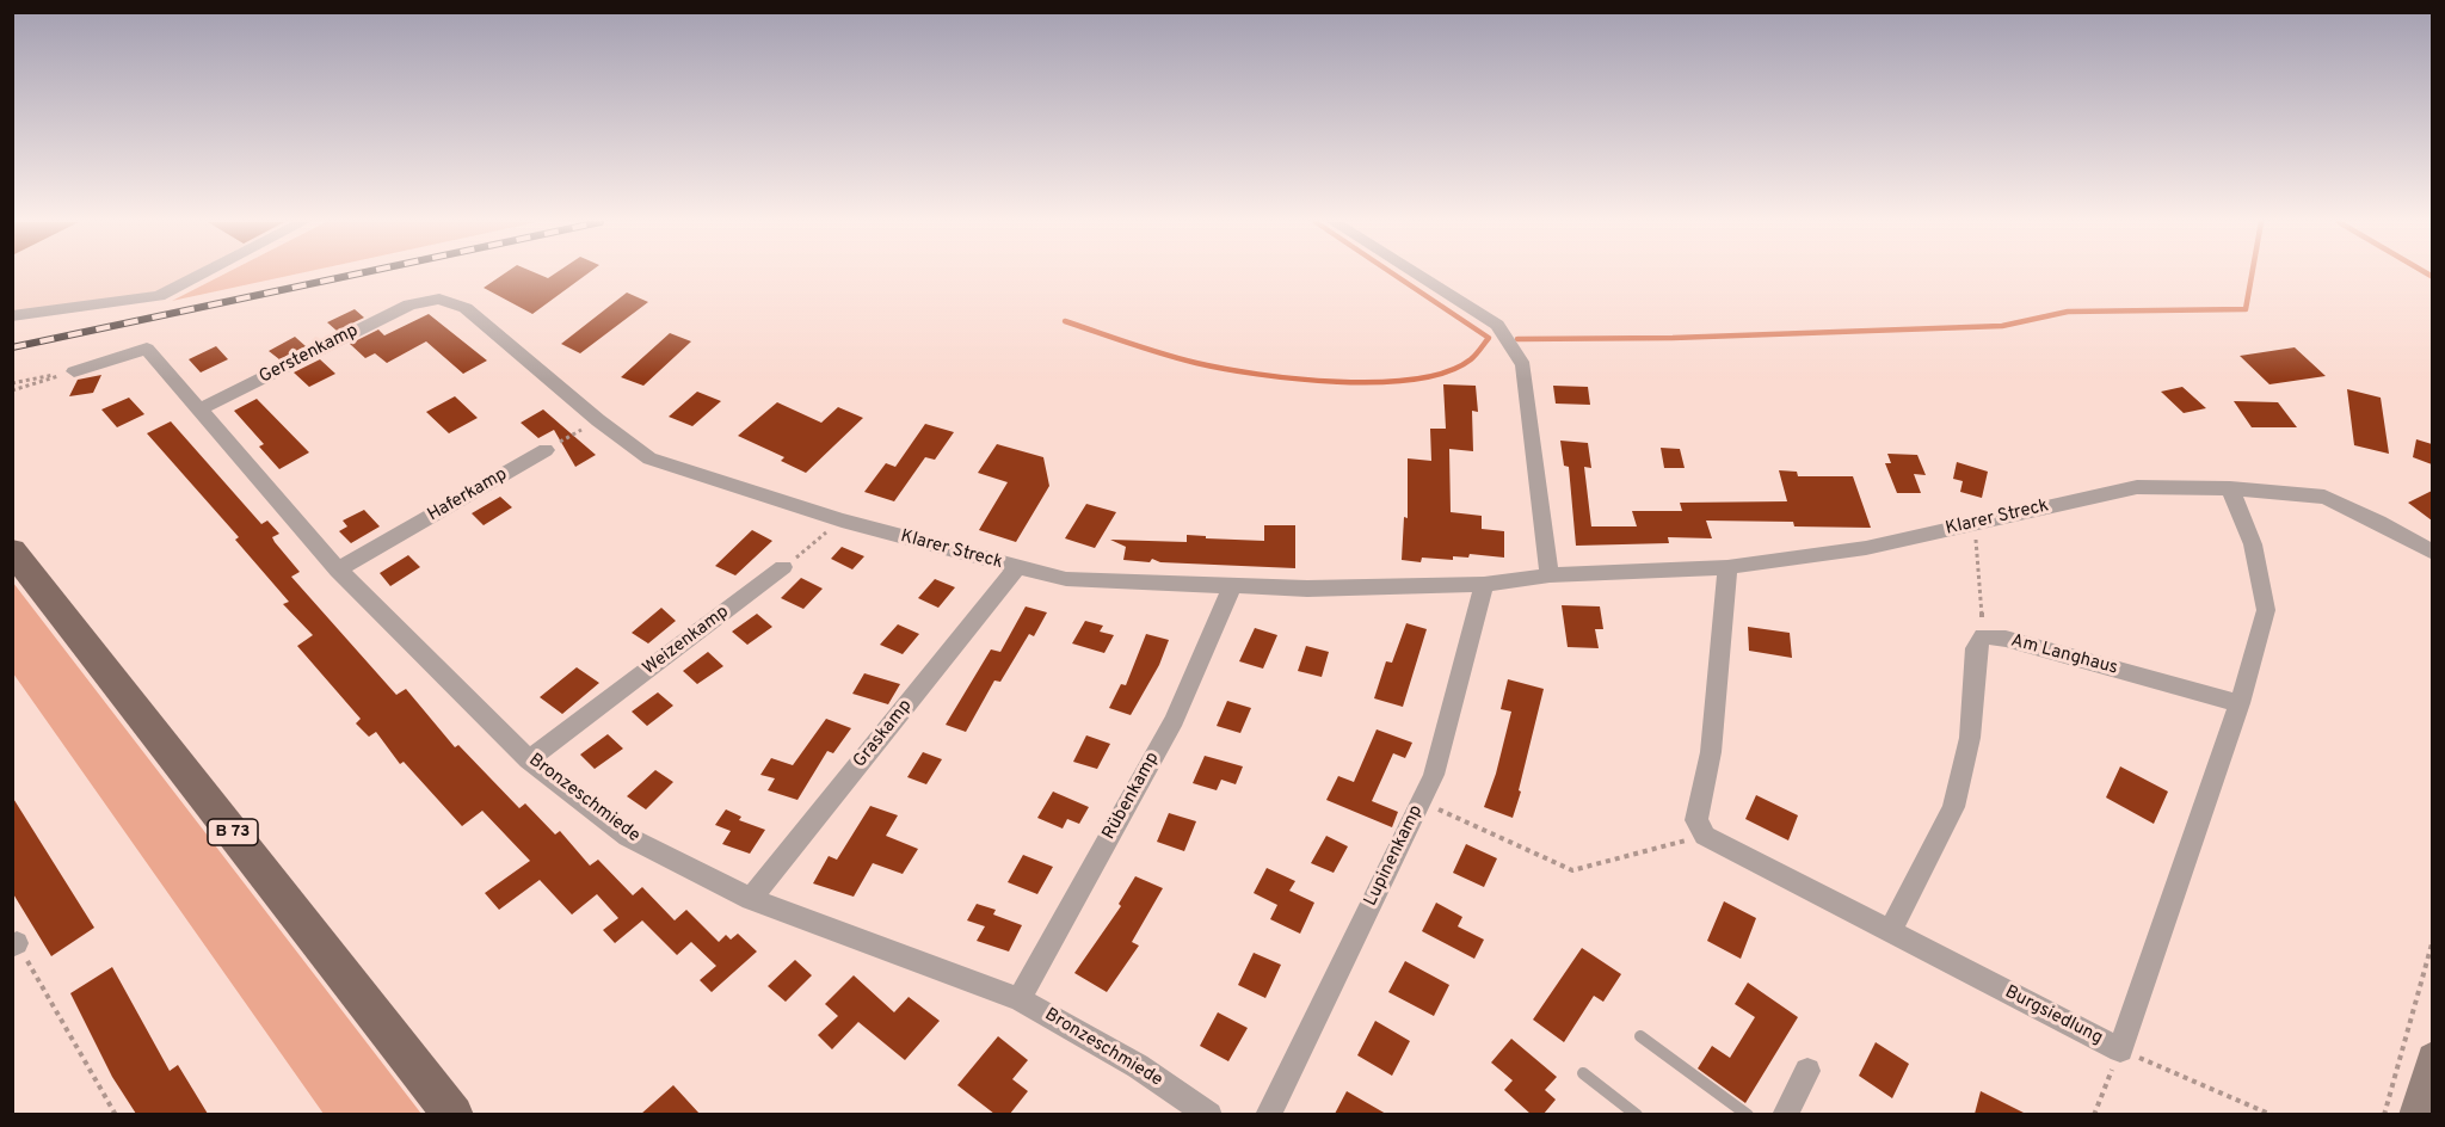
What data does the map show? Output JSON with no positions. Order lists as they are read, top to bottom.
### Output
{
  "streets": {
    "main road": ["B 73"],
    "street": [
      "Gerstenkamp",
      "Haferkamp",
      "Klarer Streck",
      "Weizenkamp",
      "Am Langhaus",
      "Graskamp",
      "Rübenkamp",
      "Bronzeschmiede",
      "Lupinenkamp",
      "Burgsiedlung"
    ]
  },
  "crossings": [
    ["Gerstenkamp", "Klarer Streck"],
    ["Gerstenkamp", "Bronzeschmiede"],
    ["Haferkamp", "Bronzeschmiede"],
    ["Klarer Streck", "Graskamp"],
    ["Klarer Streck", "Rübenkamp"],
    ["Klarer Streck", "Lupinenkamp"],
    ["Klarer Streck", "Burgsiedlung"],
    ["Weizenkamp", "Bronzeschmiede"],
    ["Am Langhaus", "Burgsiedlung"],
    ["Graskamp", "Bronzeschmiede"],
    ["Rübenkamp", "Bronzeschmiede"]
  ]
}
